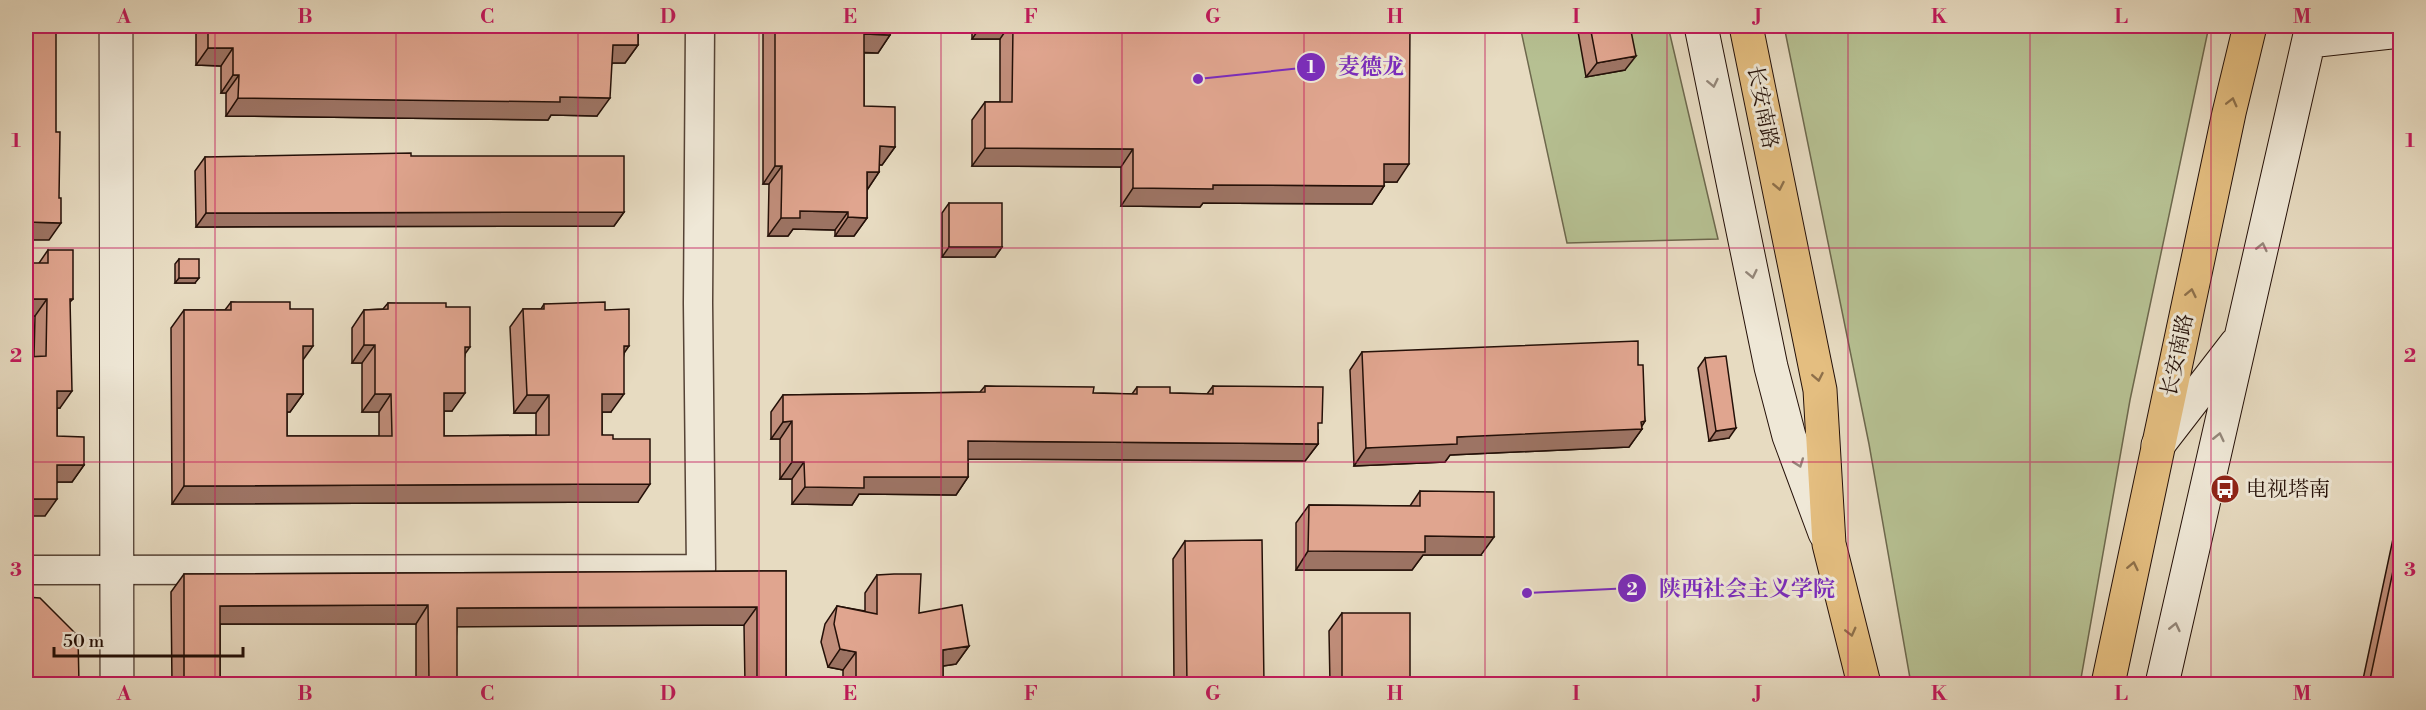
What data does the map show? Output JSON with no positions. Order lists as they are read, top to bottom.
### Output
{
  "streets": {
    "main road": ["长安南路"]
  },
  "places": {
    "other": ["麦德龙", "陕西社会主义学院"],
    "bus stop": ["电视塔南"]
  },
  "scale_bar": "50 m",
  "grid": {
    "columns": [
      "A",
      "B",
      "C",
      "D",
      "E",
      "F",
      "G",
      "H",
      "I",
      "J",
      "K",
      "L",
      "M"
    ],
    "rows": ["1", "2", "3"]
  }
}
